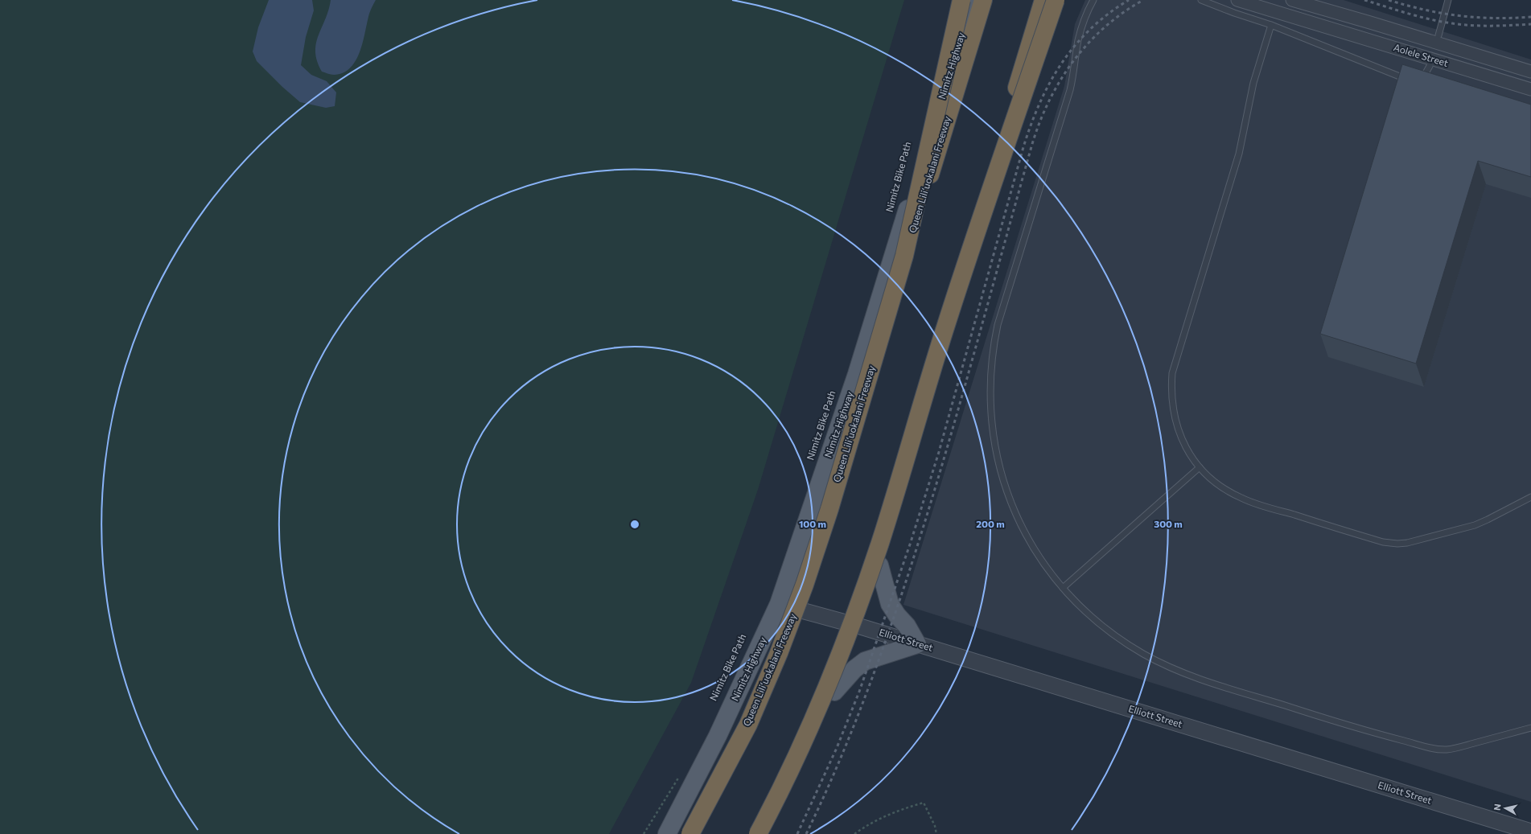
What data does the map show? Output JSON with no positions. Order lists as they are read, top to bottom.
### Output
{
  "streets": {
    "highway": ["Queen Liliʻuokalani Freeway"],
    "main road": ["Nimitz Highway"],
    "street": ["Aolele Street", "Elliott Street"]
  },
  "crossings": [
    ["Nimitz Highway", "Elliott Street"]
  ],
  "north": "left",
  "rings": ["100 m", "200 m", "300 m"]
}
